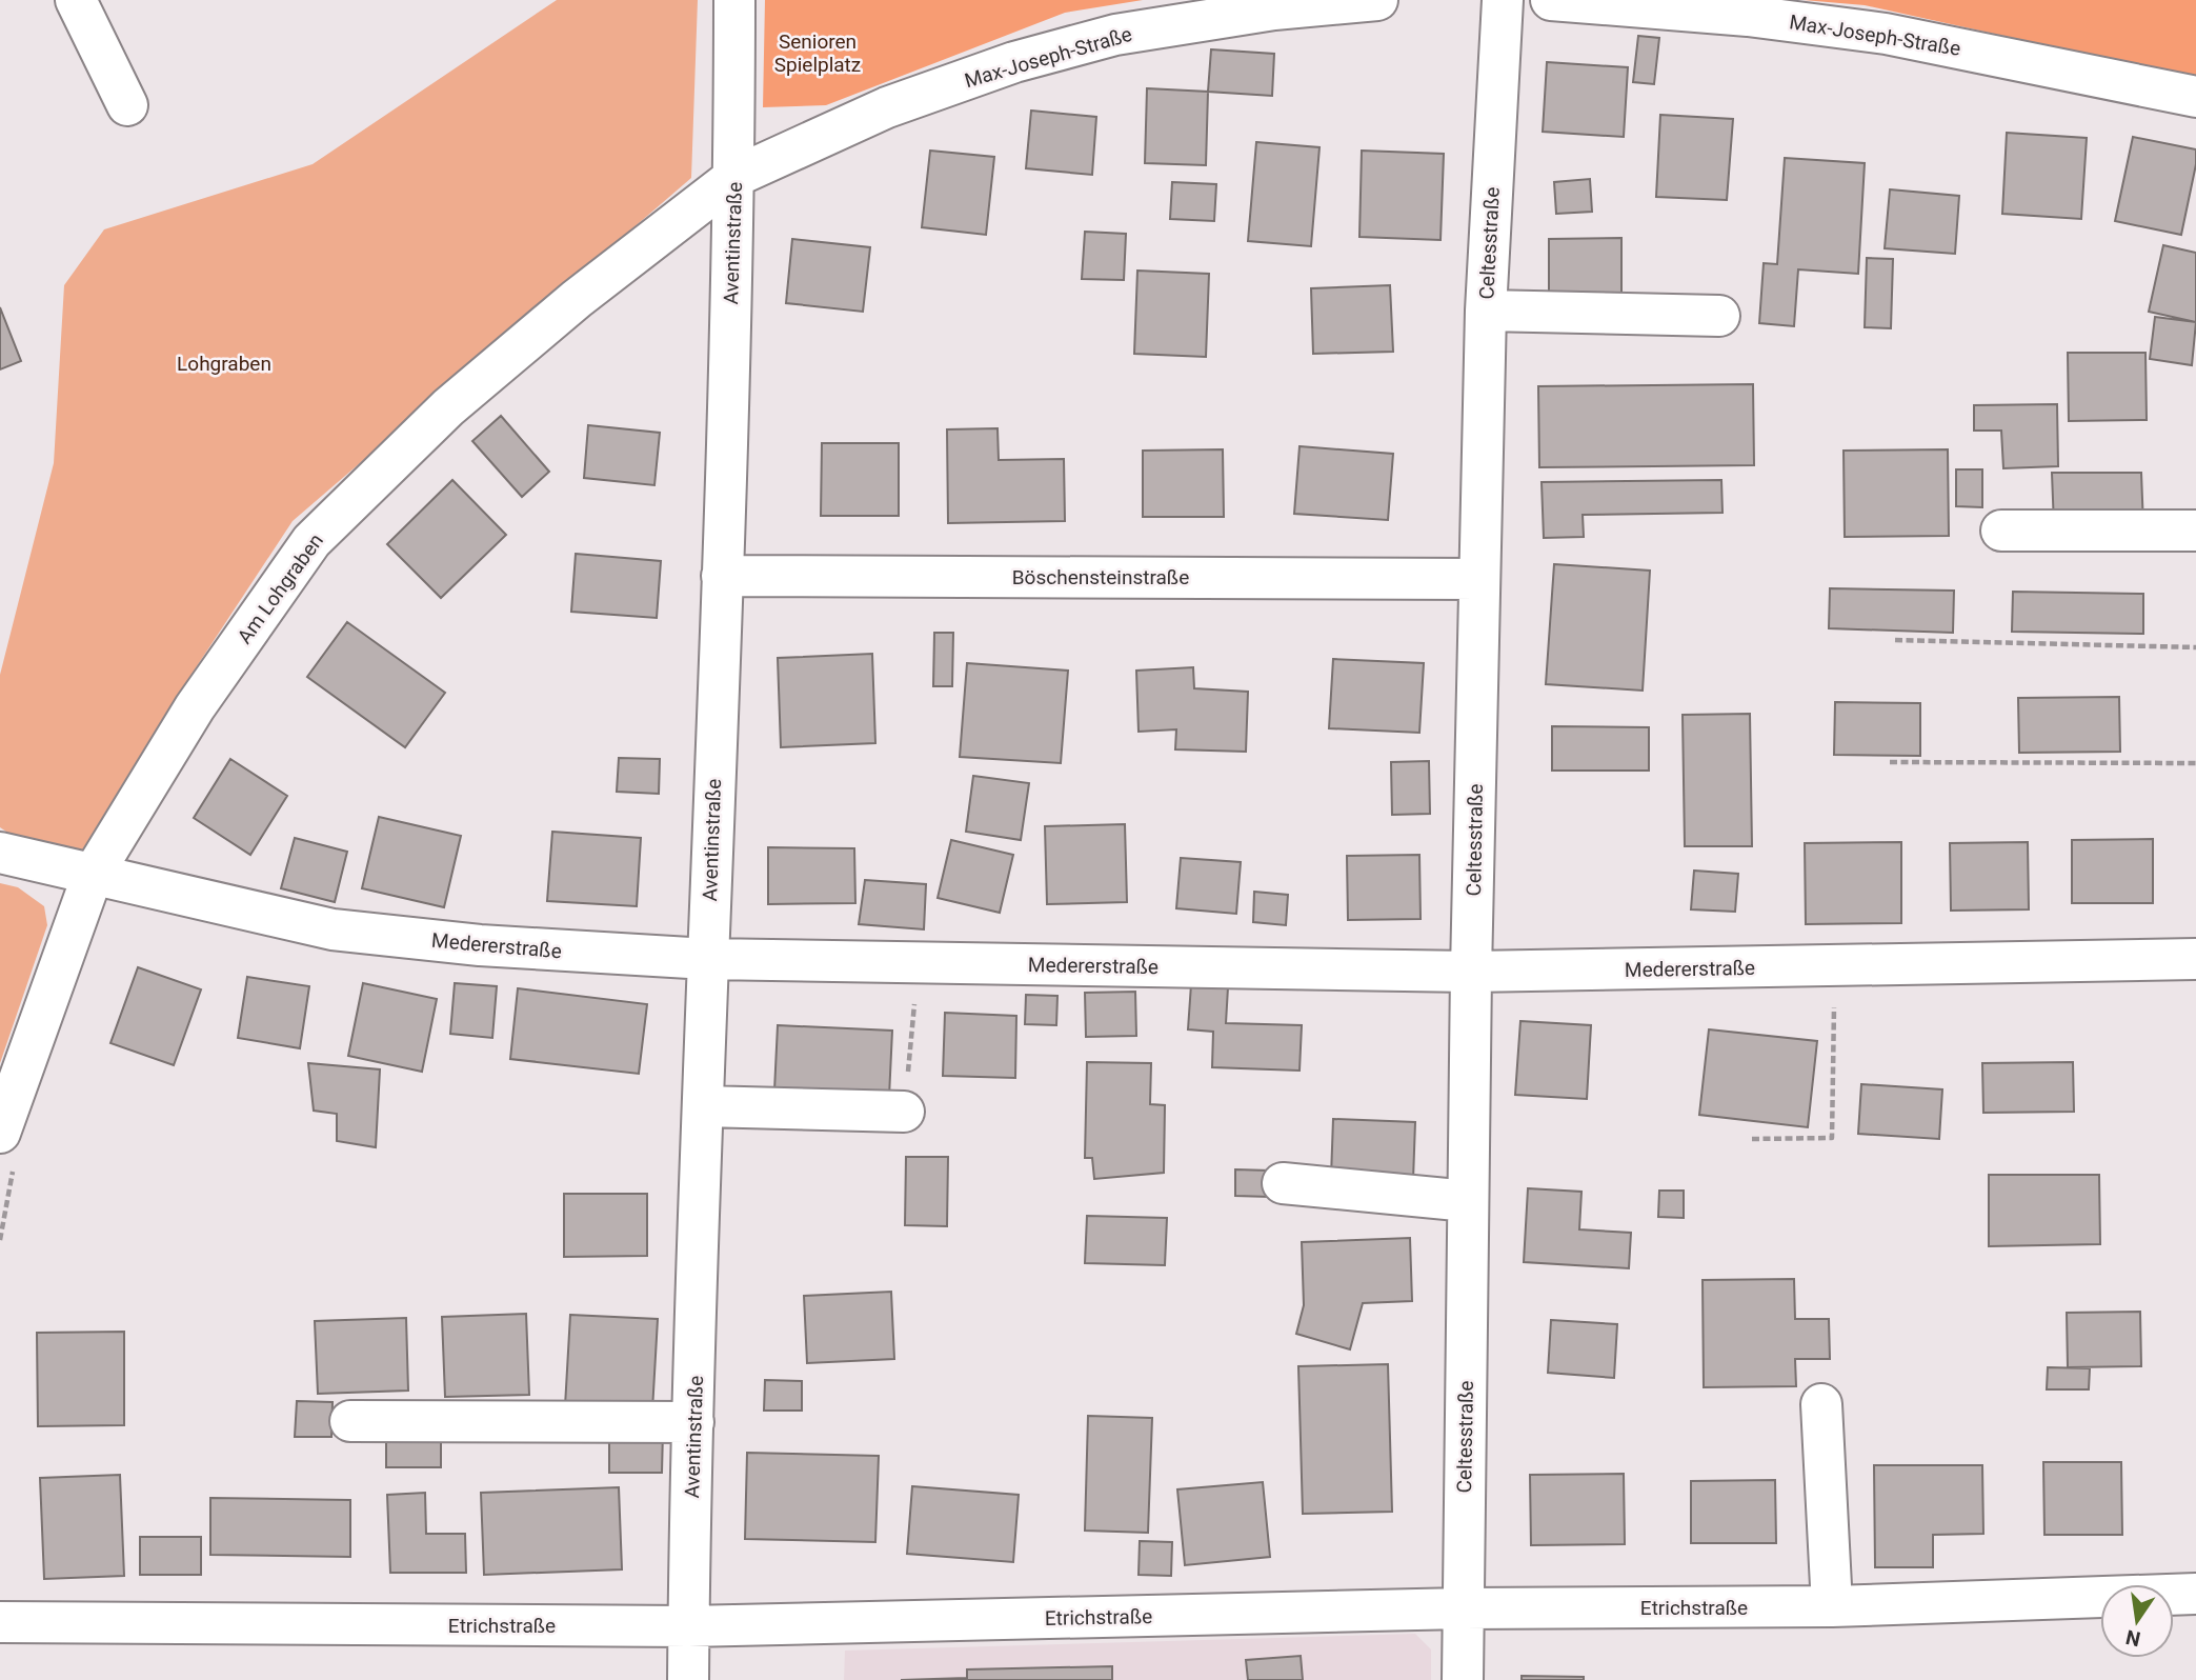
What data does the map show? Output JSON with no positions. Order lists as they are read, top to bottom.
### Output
{
  "streets": {
    "street": [
      "Max-Joseph-Straße",
      "Aventinstraße",
      "Celtesstraße",
      "Böschensteinstraße",
      "Am Lohgraben",
      "Medererstraße",
      "Etrichstraße"
    ]
  },
  "crossings": [
    ["Max-Joseph-Straße", "Aventinstraße"],
    ["Max-Joseph-Straße", "Am Lohgraben"],
    ["Aventinstraße", "Böschensteinstraße"],
    ["Aventinstraße", "Am Lohgraben"],
    ["Aventinstraße", "Medererstraße"],
    ["Aventinstraße", "Etrichstraße"],
    ["Celtesstraße", "Böschensteinstraße"],
    ["Celtesstraße", "Medererstraße"],
    ["Celtesstraße", "Etrichstraße"],
    ["Am Lohgraben", "Medererstraße"]
  ],
  "parks": ["Senioren Spielplatz", "Lohgraben"],
  "north": "bottom"
}
